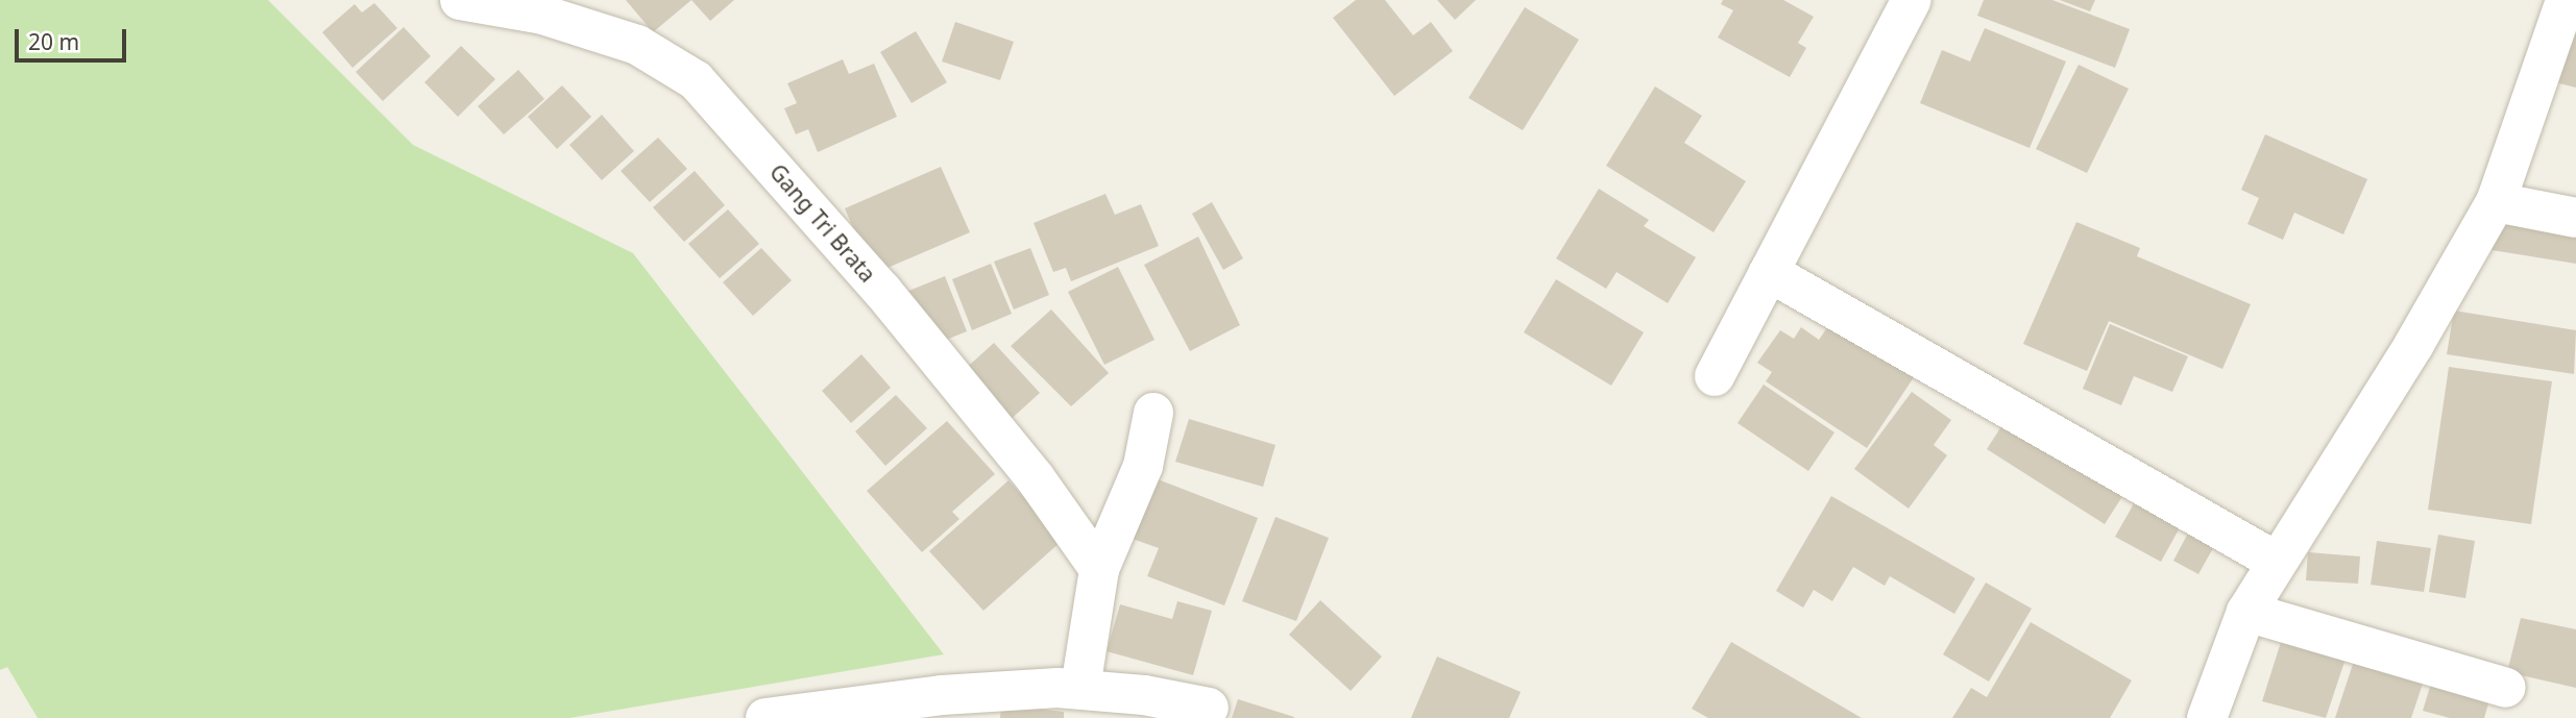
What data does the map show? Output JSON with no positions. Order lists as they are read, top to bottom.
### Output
{
  "streets": {
    "street": ["Gang Tri Brata"]
  },
  "scale_bar": "20 m"
}
